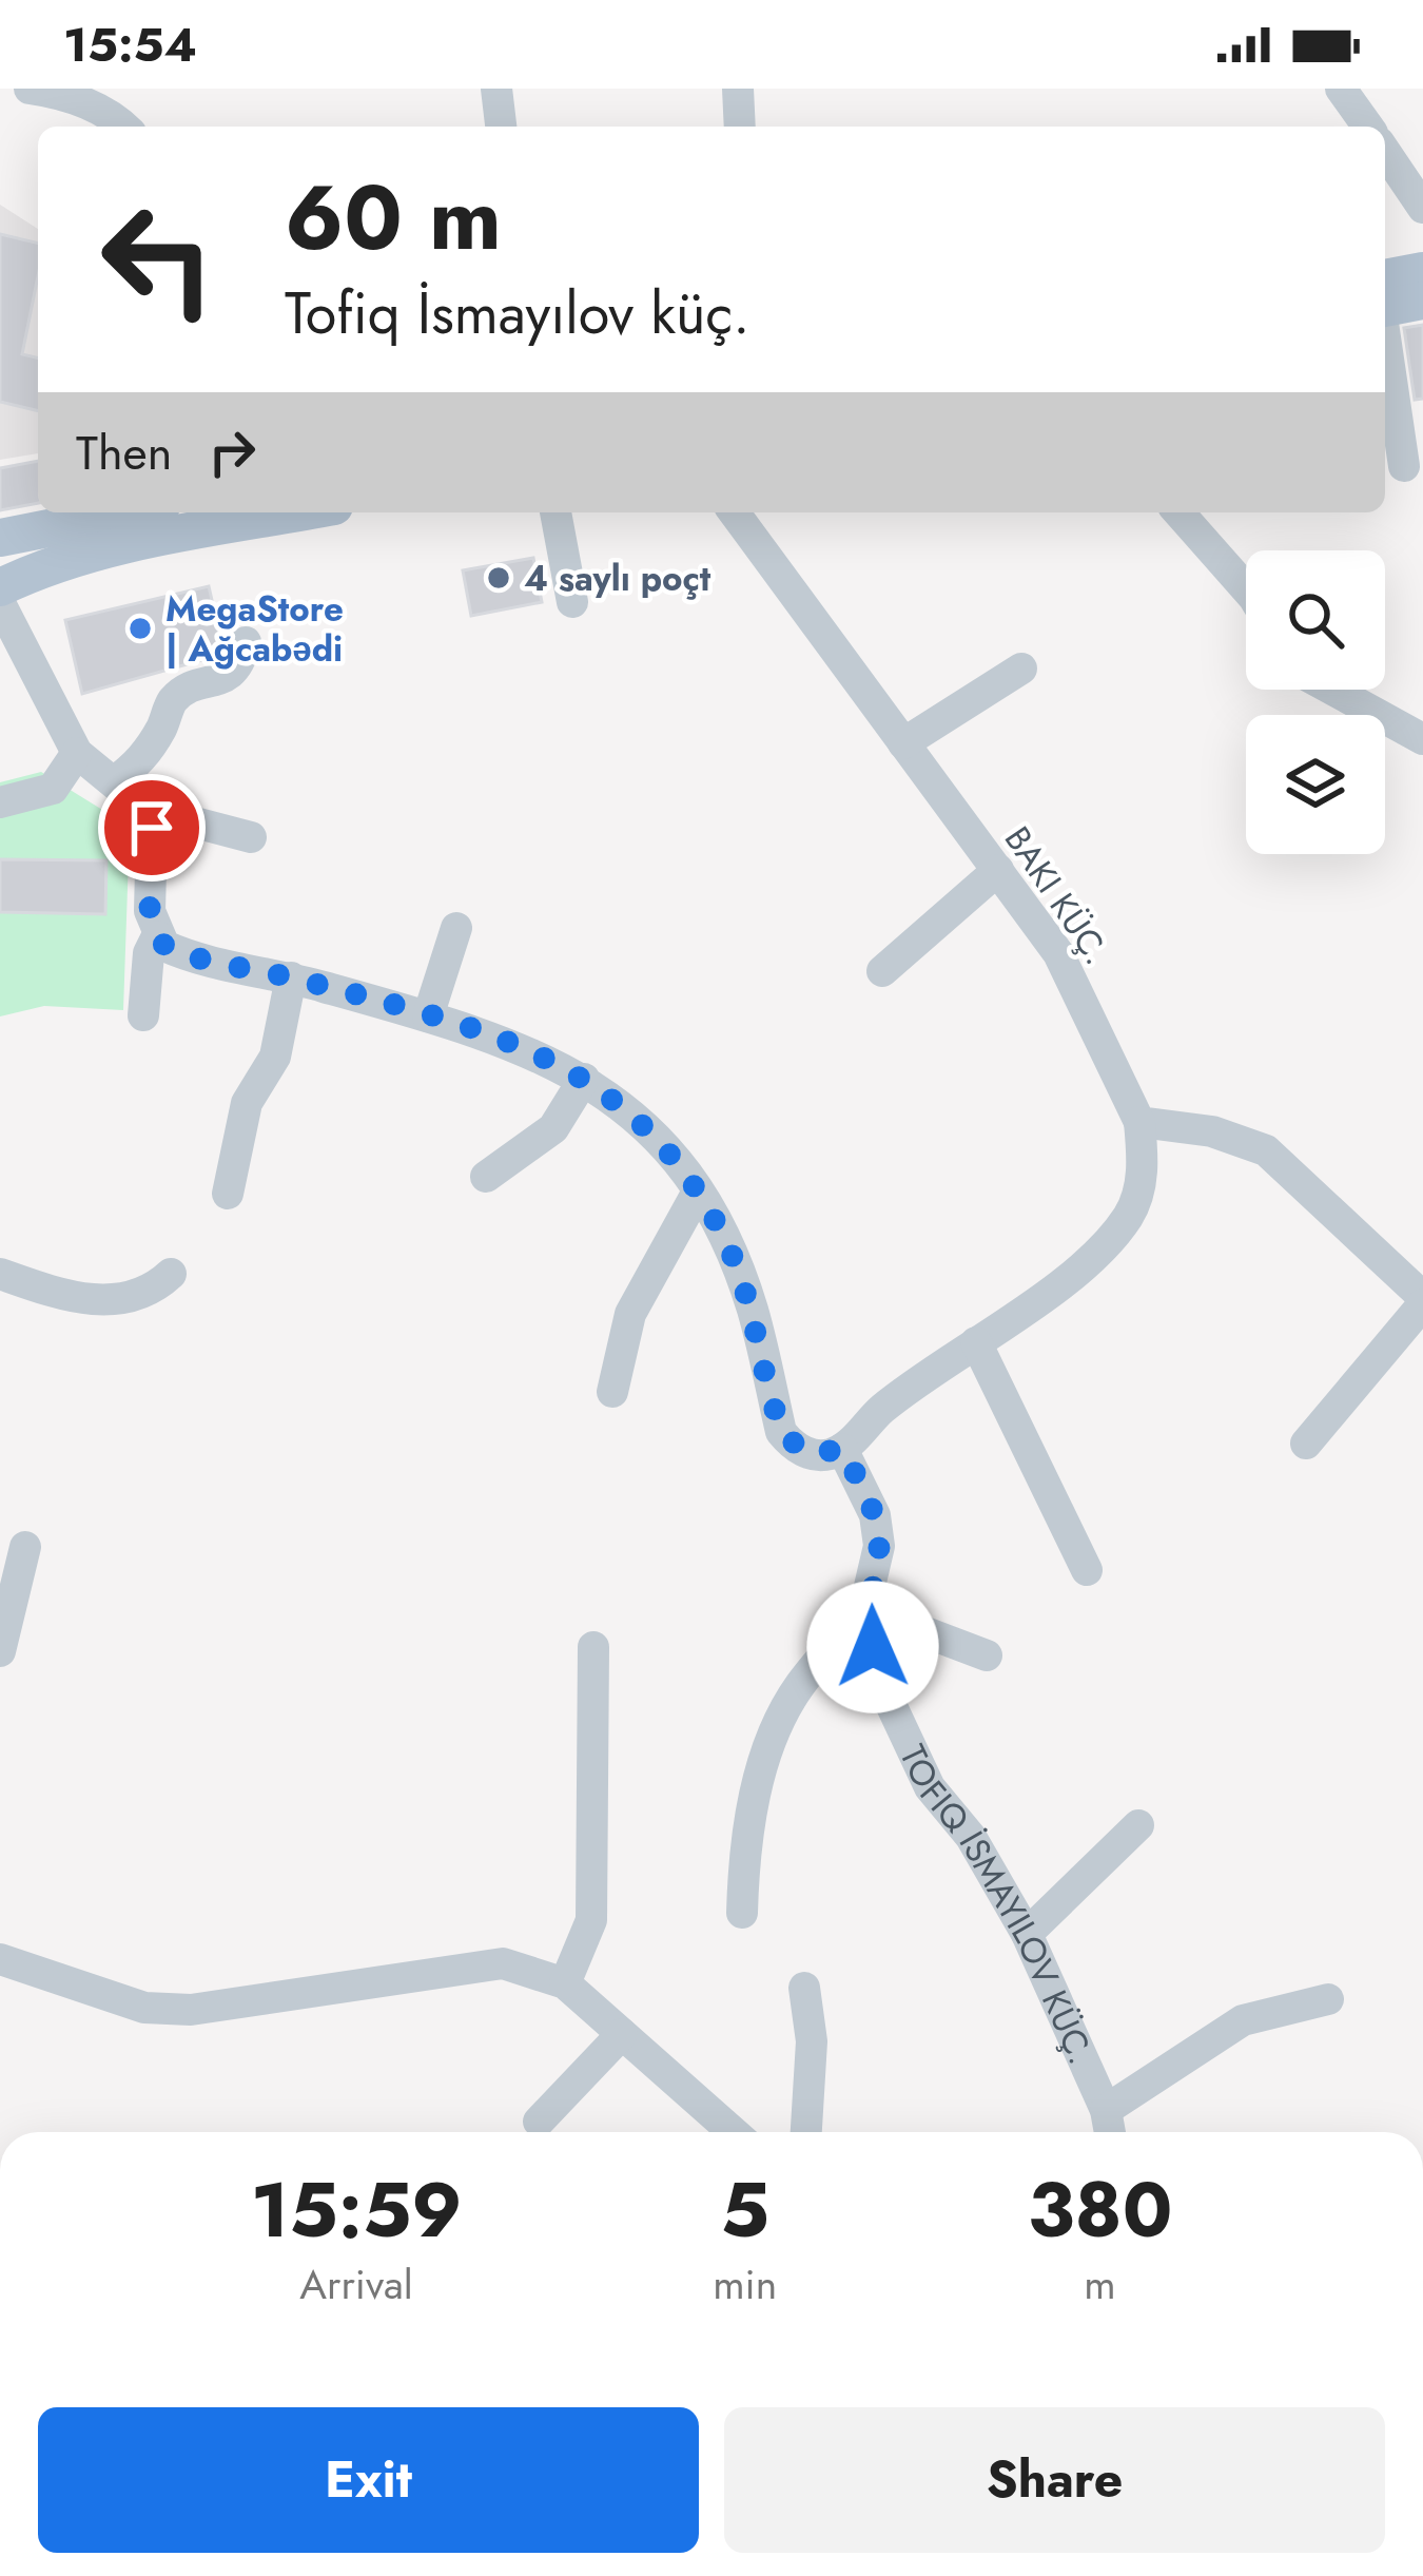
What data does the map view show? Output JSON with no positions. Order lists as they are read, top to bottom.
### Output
{
  "places": ["4 saylı poçt", "MegaStore | Ağcabədi"],
  "page": {
    "status": "15:54",
    "turn": ["60 m", "Tofiq İsmayılov küç."],
    "then": "Then",
    "eta": [
      "15:59",
      "Arrival",
      "5",
      "min",
      "380",
      "m"
    ],
    "buttons": ["Exit", "Share"]
  }
}
